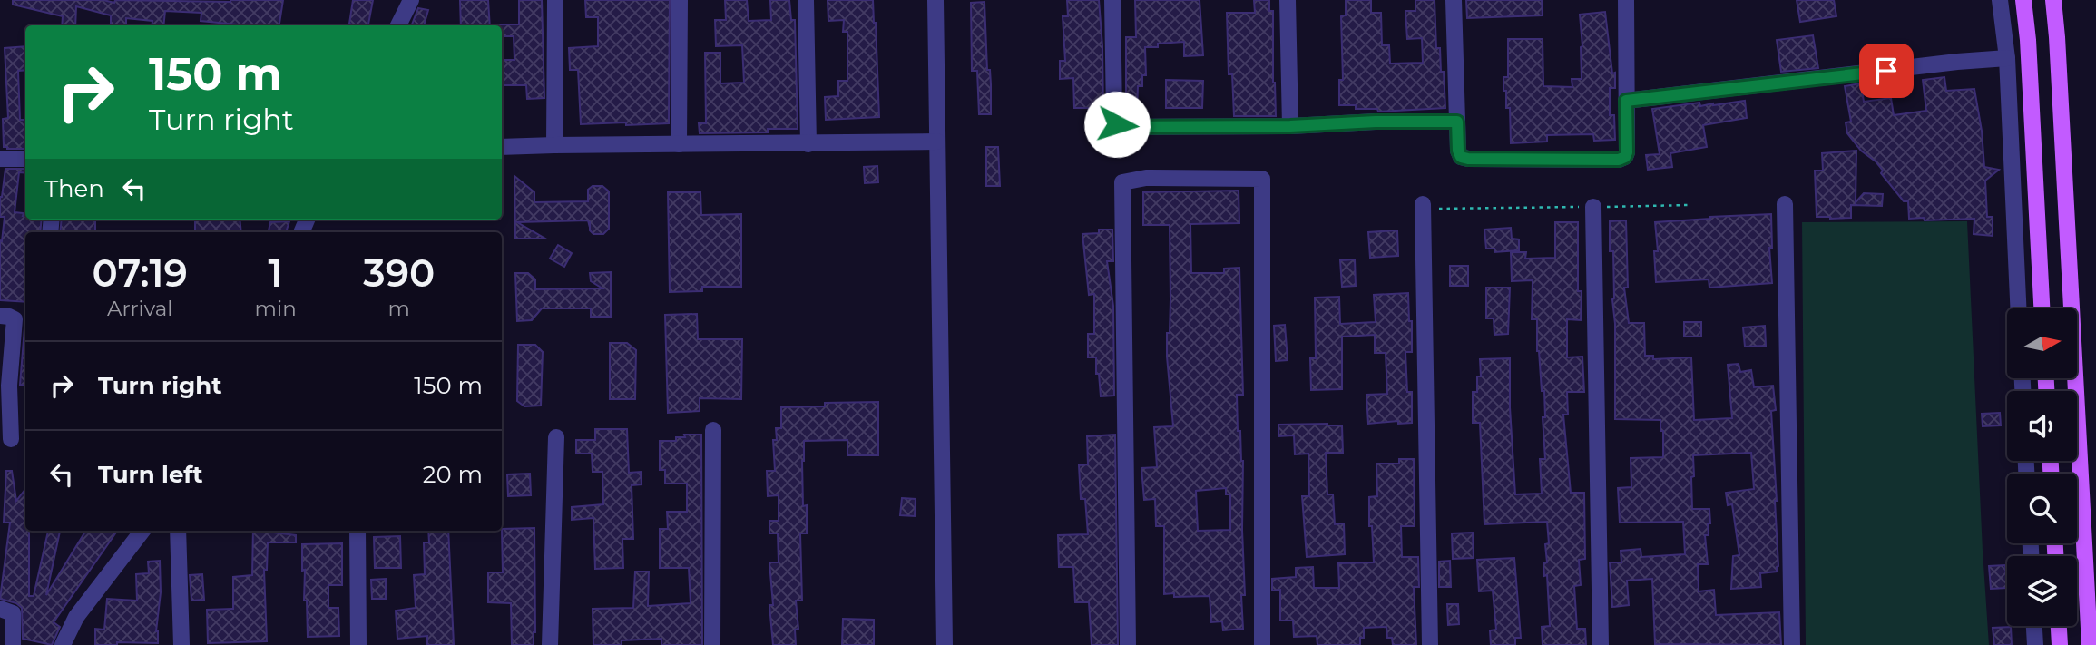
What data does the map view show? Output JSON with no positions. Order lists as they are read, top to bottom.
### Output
{
  "north": "right",
  "page": {
    "turn": ["150 m", "Turn right"],
    "then": "Then",
    "eta": [
      "07:19",
      "Arrival",
      "1",
      "min",
      "390",
      "m"
    ],
    "list": [
      {
        "name": "Turn right",
        "value": "150 m"
      },
      {
        "name": "Turn left",
        "value": "20 m"
      }
    ]
  }
}
